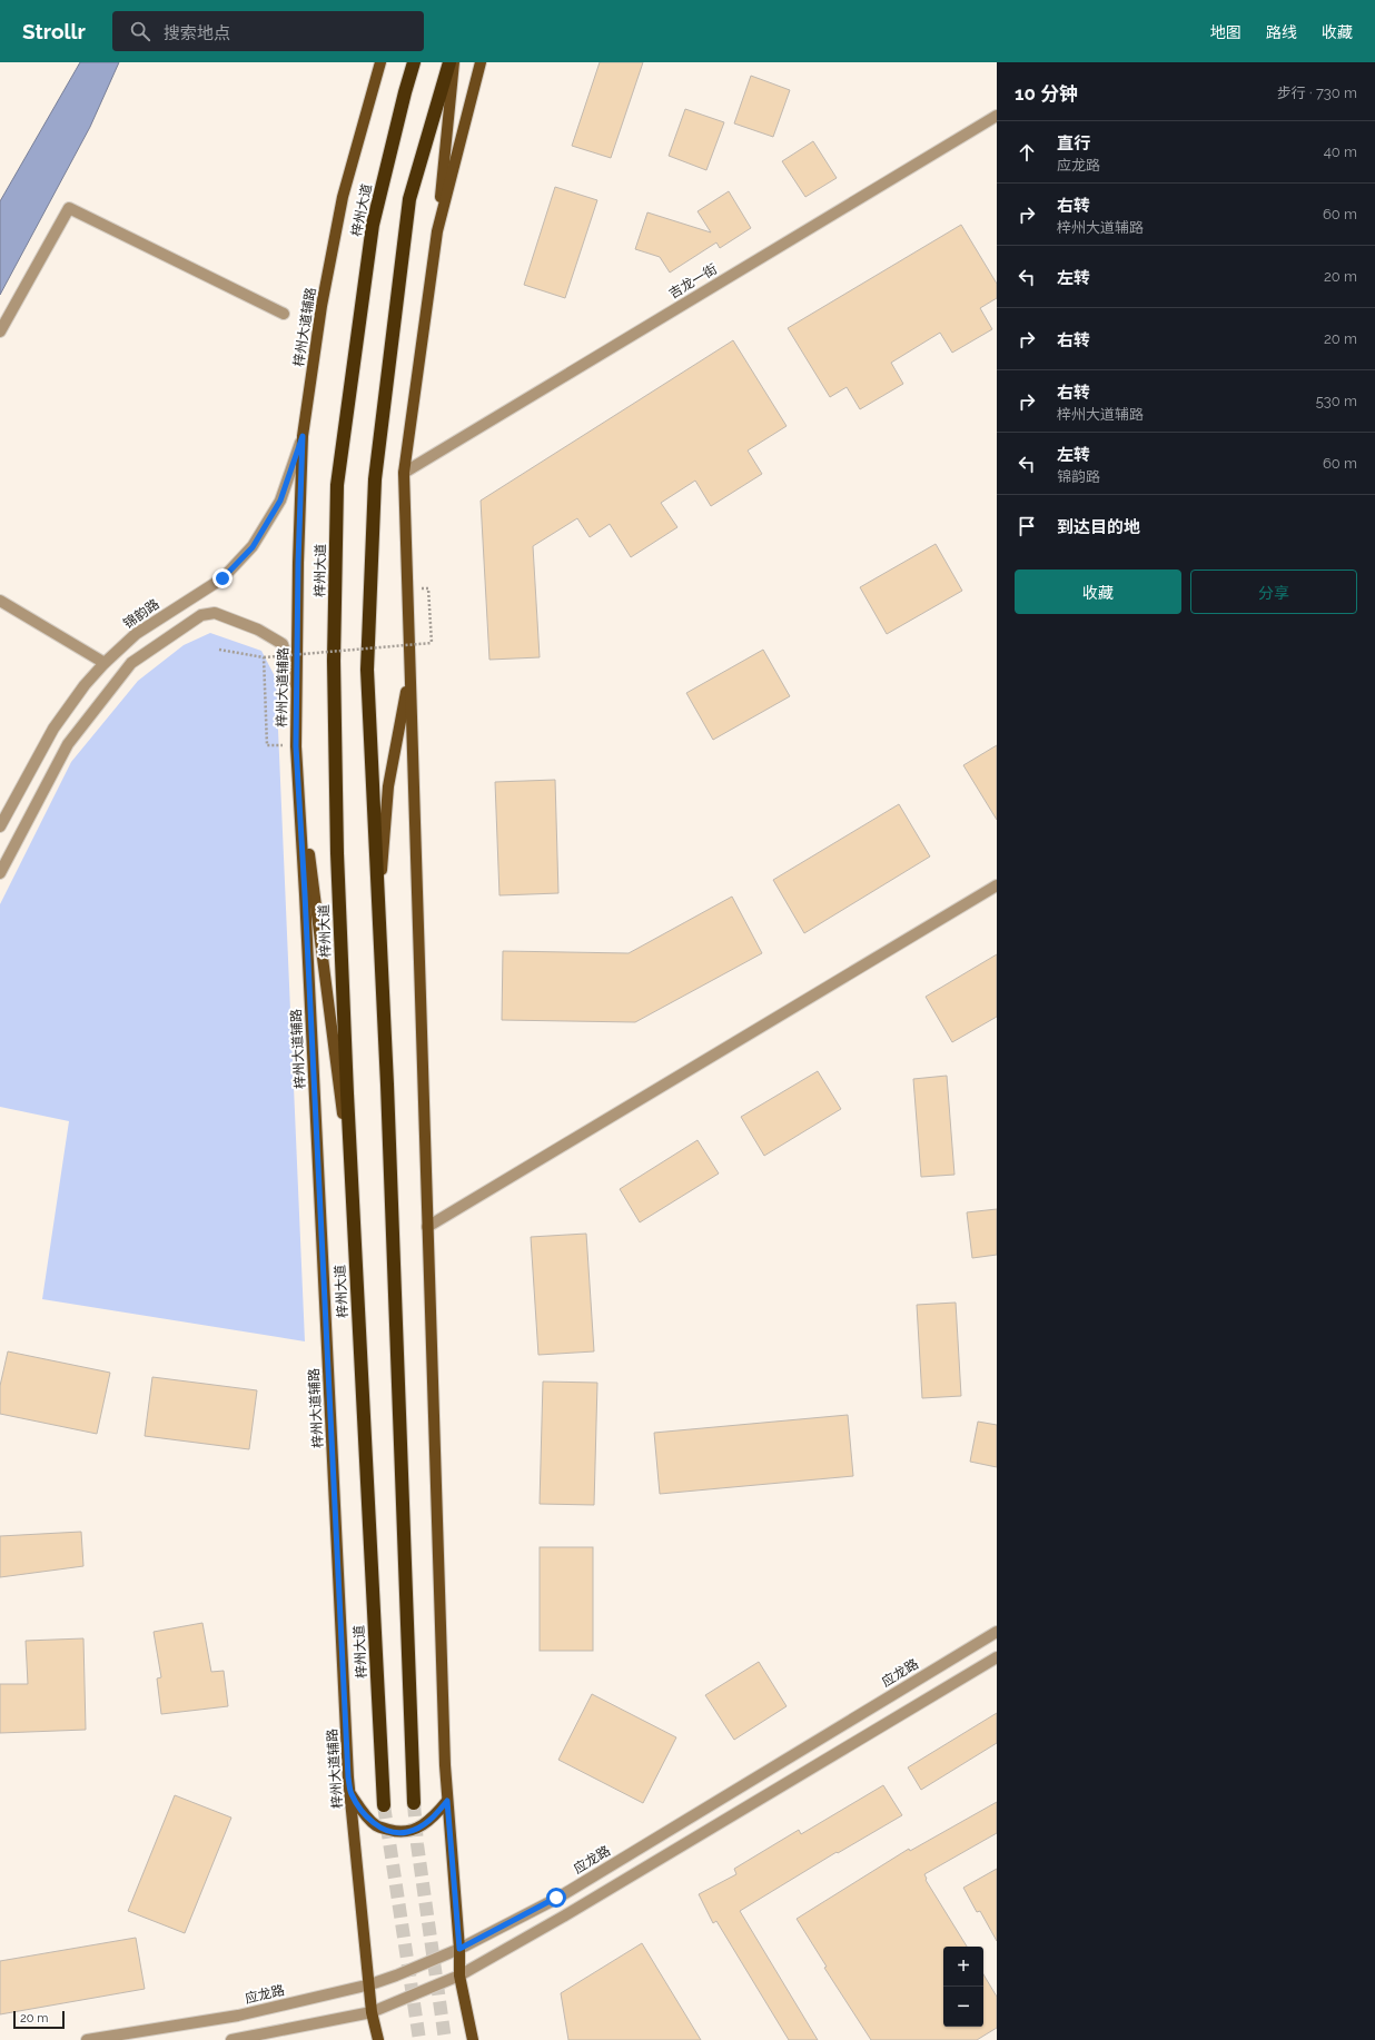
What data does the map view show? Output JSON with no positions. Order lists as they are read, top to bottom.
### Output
{
  "streets": {
    "highway": ["梓州大道"],
    "main road": ["梓州大道辅路"],
    "street": ["吉龙一街", "锦韵路", "应龙路"]
  },
  "crossings": [
    ["梓州大道辅路", "锦韵路"],
    ["梓州大道辅路", "应龙路"]
  ],
  "scale_bar": "20 m",
  "page": {
    "header": "Strollr",
    "search": "搜索地点",
    "nav": ["地图", "路线", "收藏"],
    "heading": ["10 分钟", "步行 · 730 m"],
    "list": [
      ["直行", "应龙路", "40 m"],
      ["右转", "梓州大道辅路", "60 m"],
      ["左转", "20 m"],
      ["右转", "20 m"],
      ["右转", "梓州大道辅路", "530 m"],
      ["左转", "锦韵路", "60 m"],
      "到达目的地"
    ],
    "buttons": ["收藏", "分享"],
    "map_buttons": ["+", "−"],
    "scale": "20 m"
  }
}
